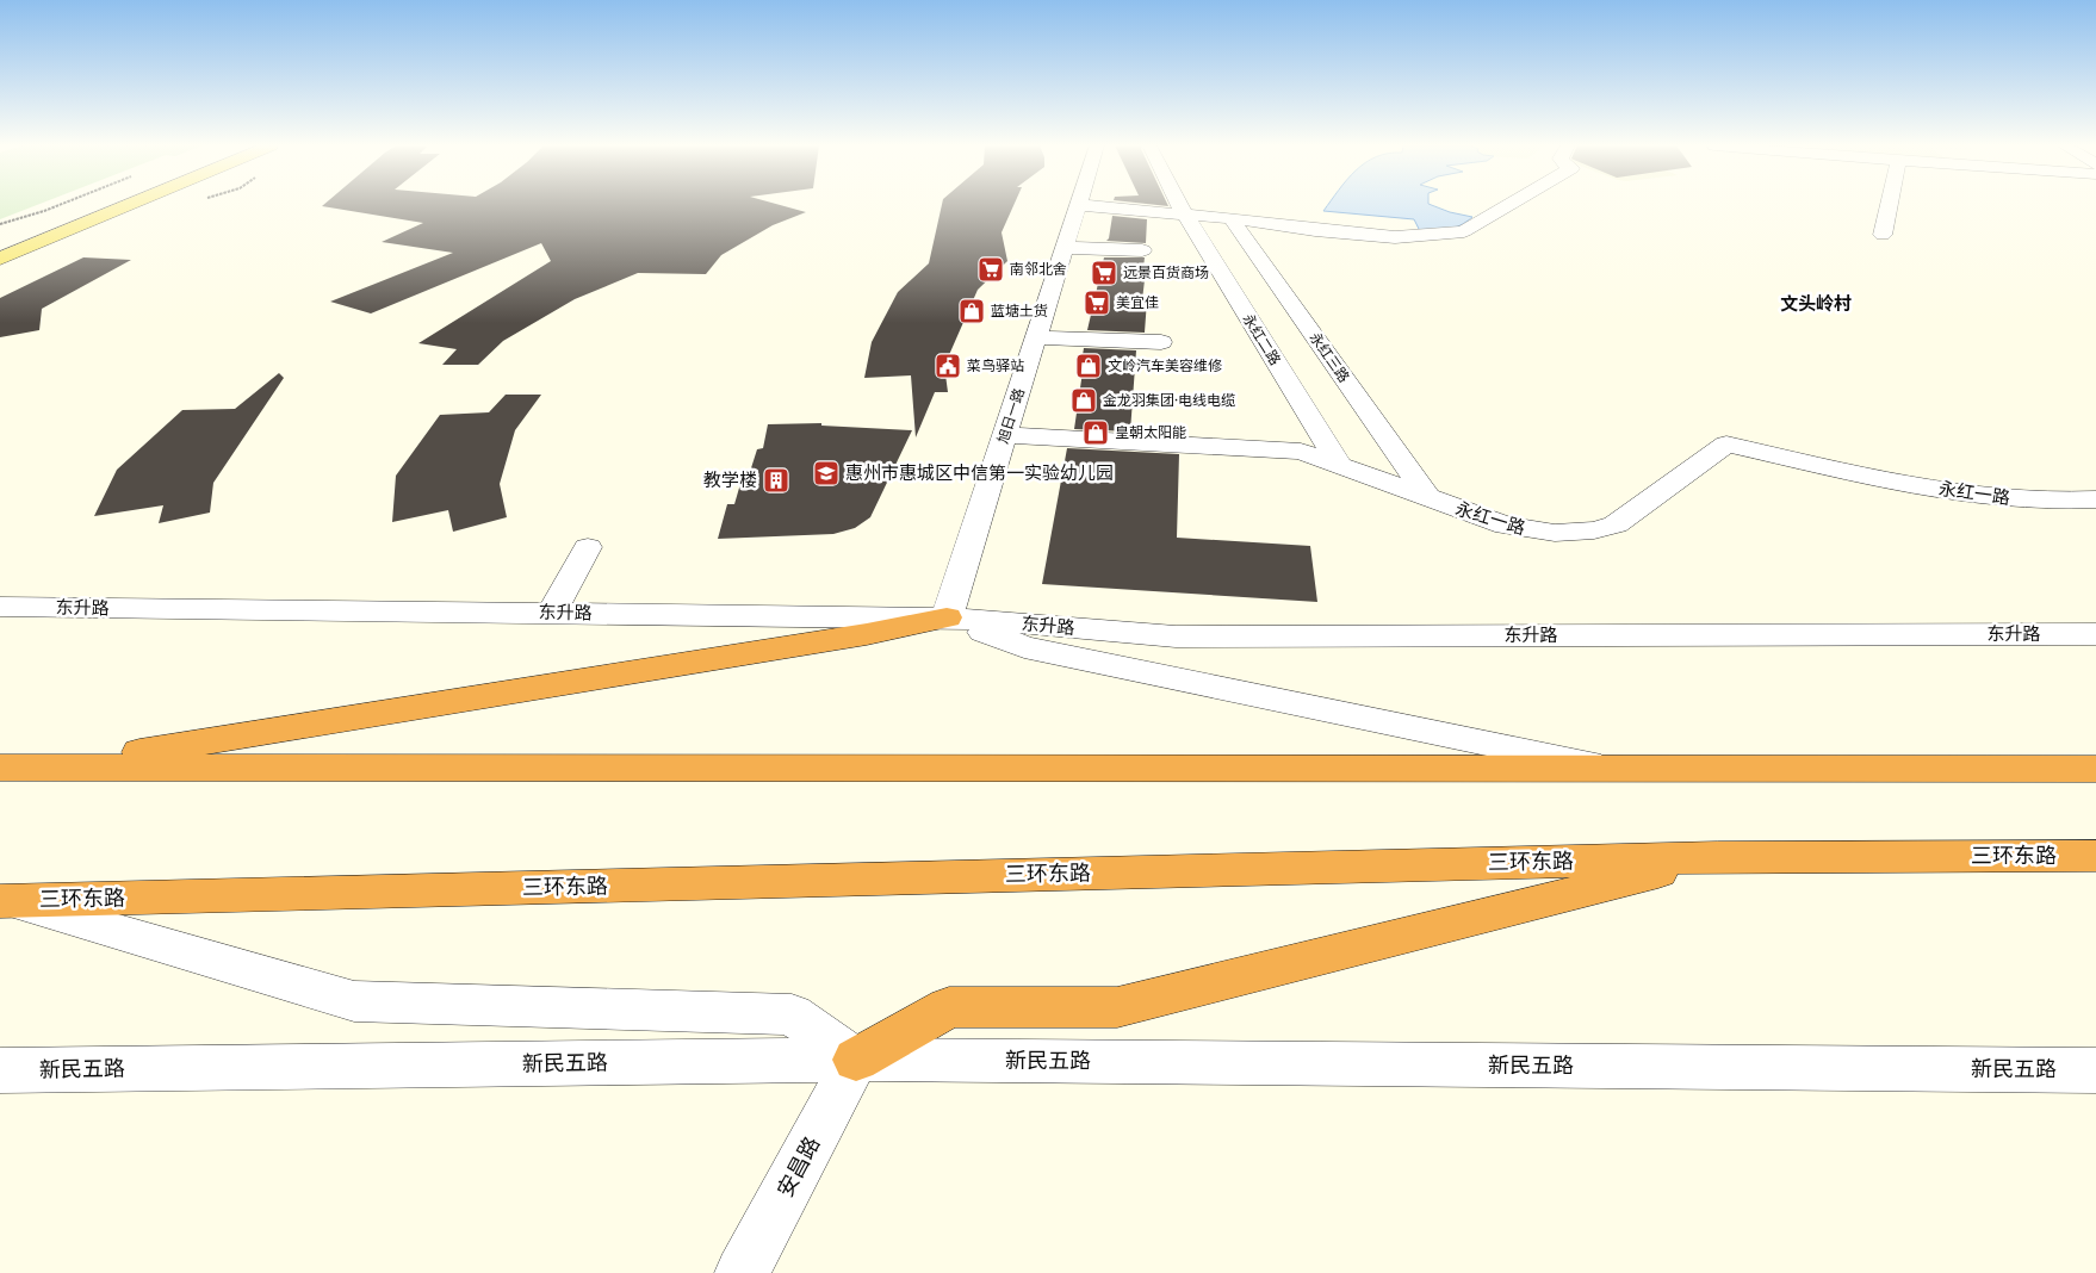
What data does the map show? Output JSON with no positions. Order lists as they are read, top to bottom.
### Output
{
  "streets": {
    "highway": ["三环东路"],
    "street": [
      "永红二路",
      "永红三路",
      "旭日一路",
      "永红一路",
      "东升路",
      "新民五路",
      "安昌路"
    ]
  },
  "crossings": [
    ["永红二路", "永红一路"],
    ["永红三路", "永红一路"],
    ["旭日一路", "永红一路"],
    ["旭日一路", "东升路"],
    ["新民五路", "安昌路"]
  ],
  "districts": ["文头岭村"],
  "places": {
    "supermarket": ["南邻北舍", "远景百货商场", "美宜佳"],
    "shop": [
      "蓝塘土货",
      "文岭汽车美容维修",
      "金龙羽集团·电线电缆",
      "皇朝太阳能"
    ],
    "public building": ["菜鸟驿站"],
    "school or university": ["惠州市惠城区中信第一实验幼儿园"],
    "building": ["教学楼"]
  }
}
